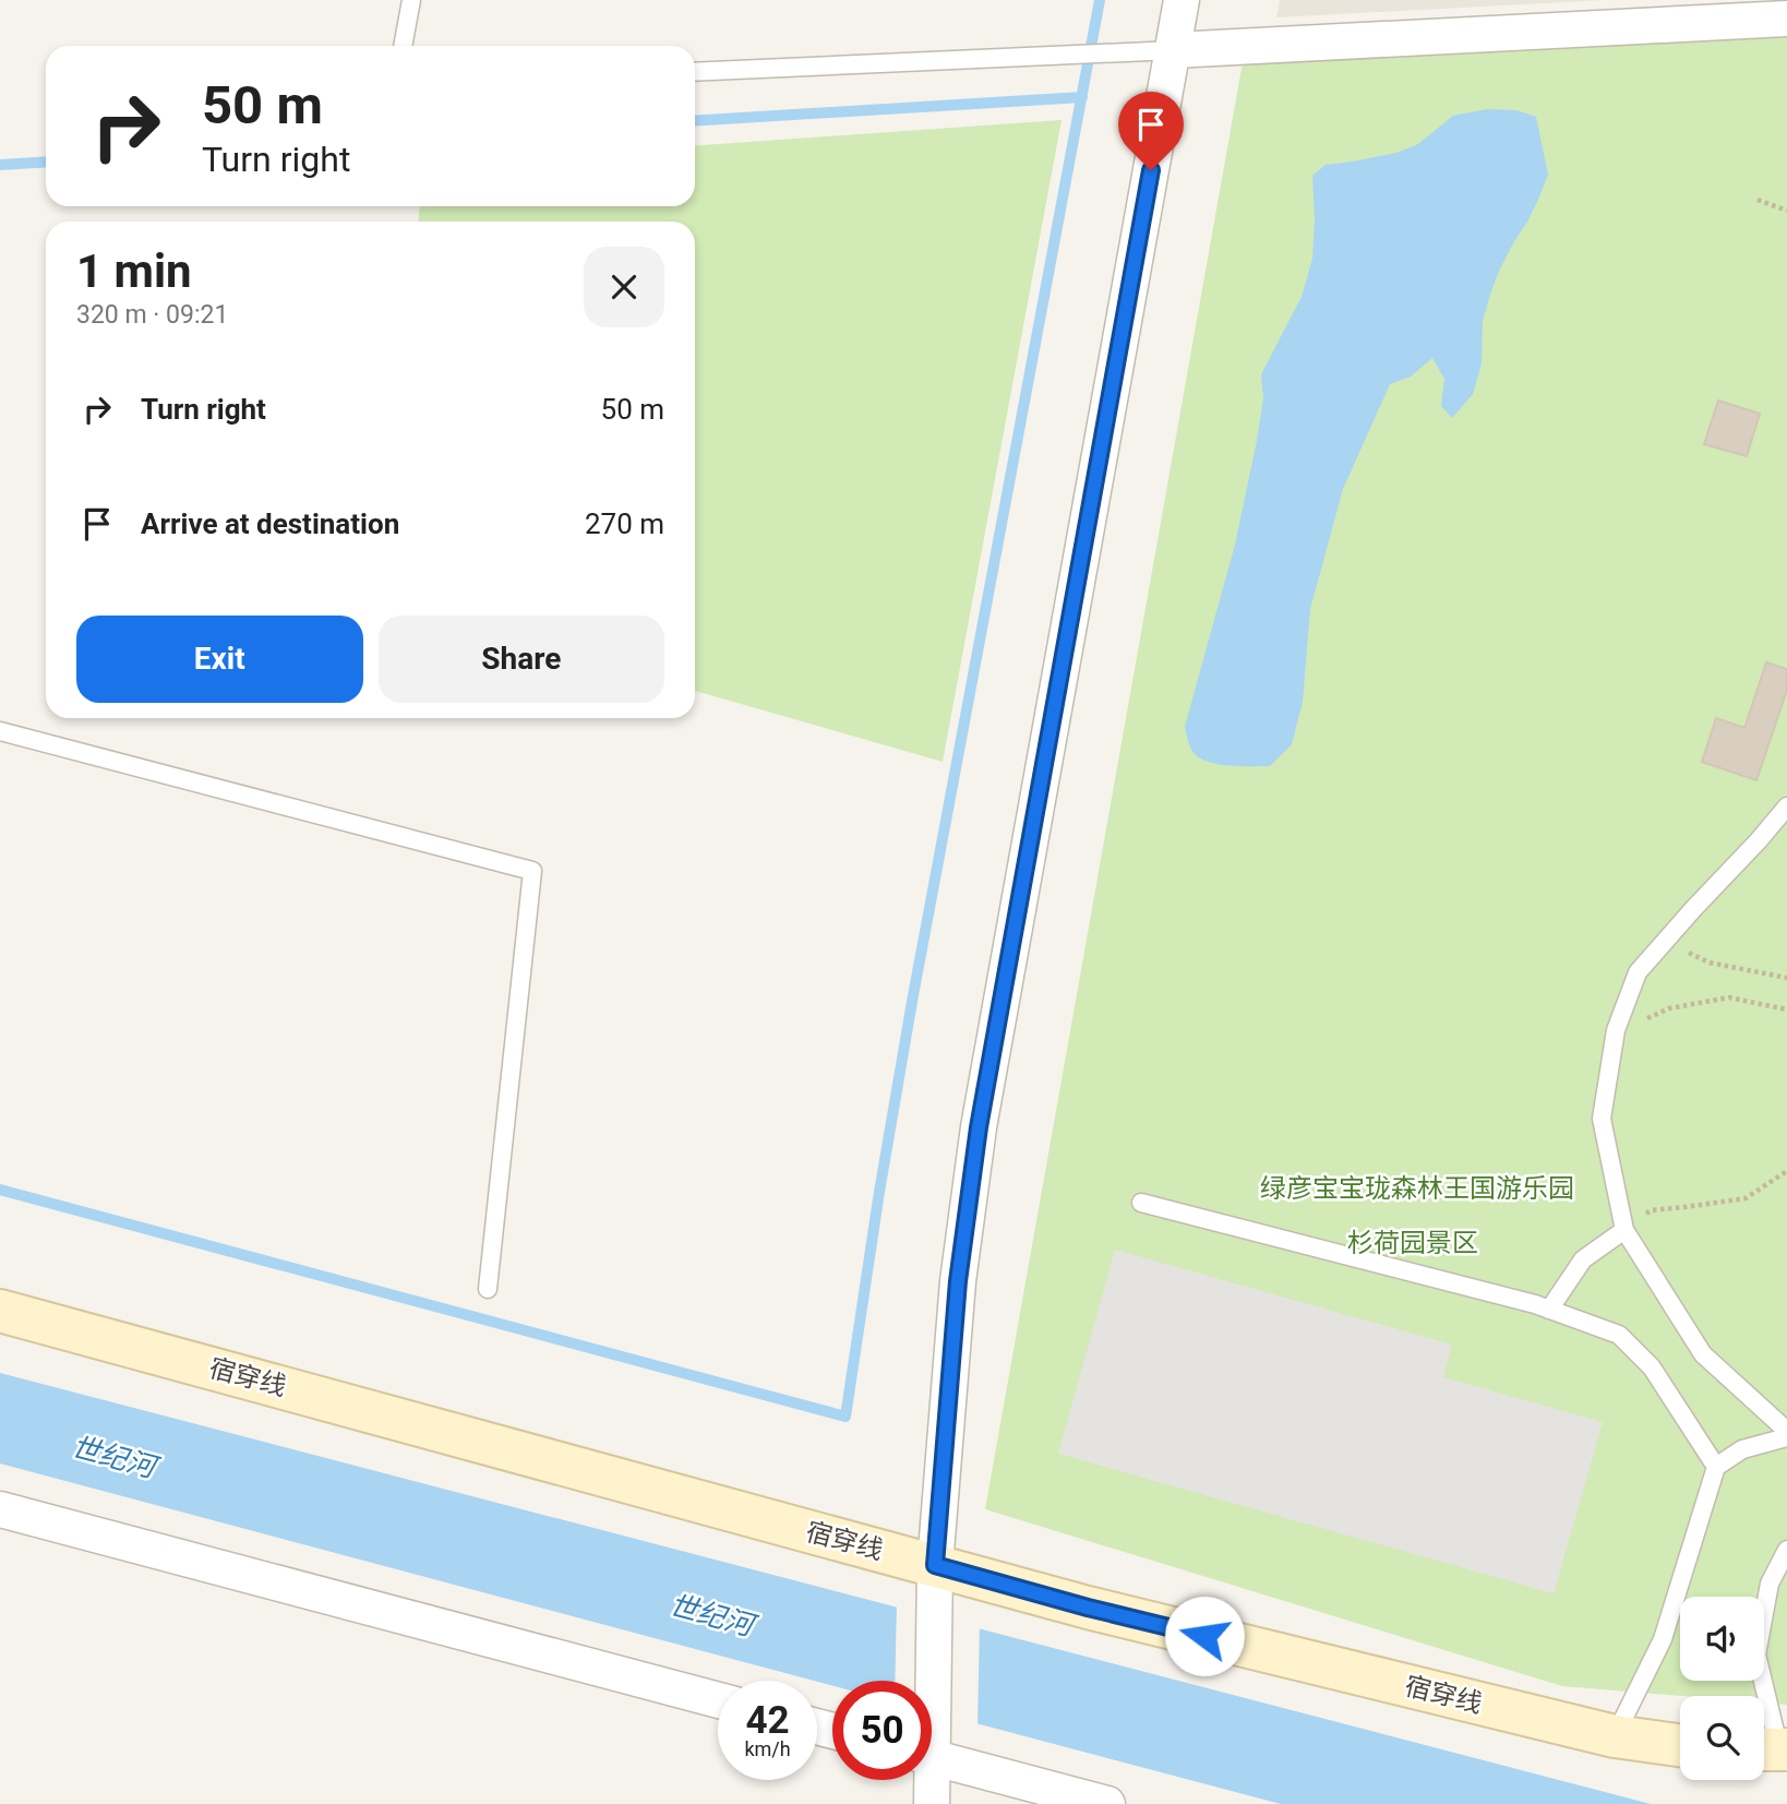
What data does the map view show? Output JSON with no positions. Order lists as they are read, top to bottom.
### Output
{
  "streets": {
    "main road": ["宿穿线"]
  },
  "water": ["世纪河"],
  "parks": ["绿彦宝宝珑森林王国游乐园", "杉荷园景区"],
  "page": {
    "turn": ["50 m", "Turn right"],
    "heading": ["1 min", "320 m · 09:21"],
    "list": [
      {
        "name": "Turn right",
        "value": "50 m"
      },
      {
        "name": "Arrive at destination",
        "value": "270 m"
      }
    ],
    "buttons": ["Exit", "Share"],
    "speed": "42 km/h",
    "limit": "50"
  }
}
